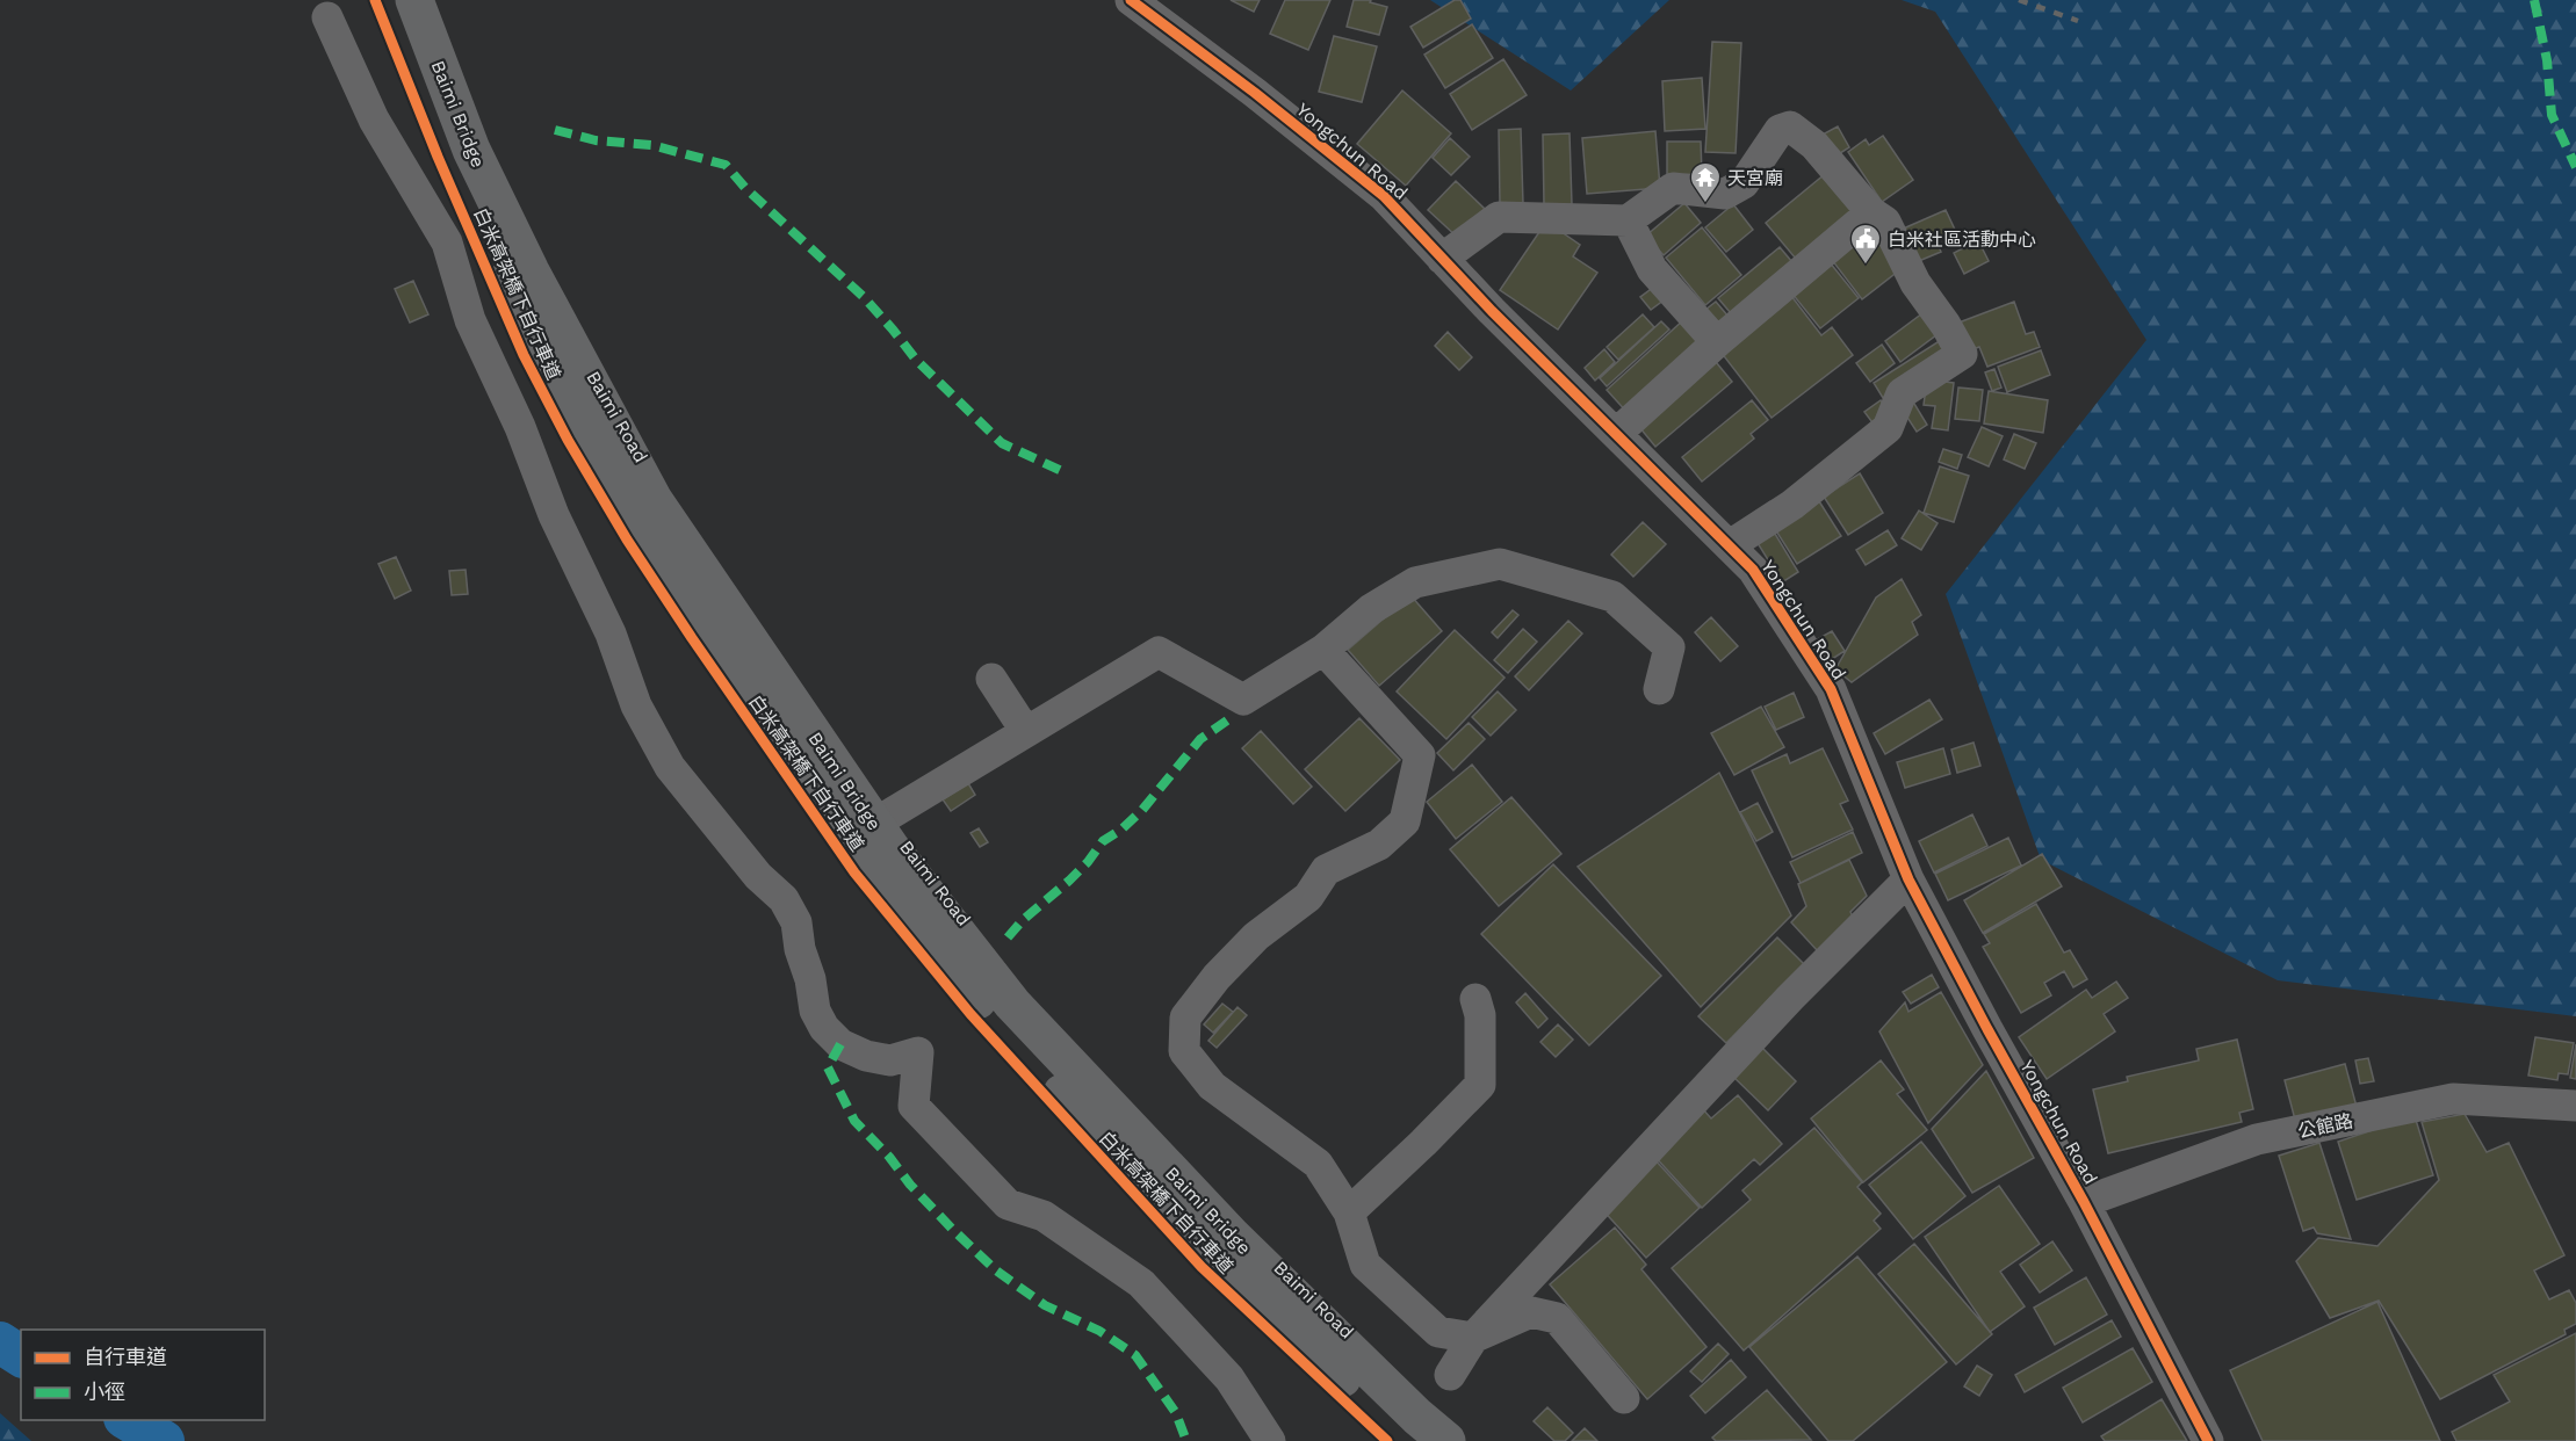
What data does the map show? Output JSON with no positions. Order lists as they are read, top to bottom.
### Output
{
  "streets": {
    "main road": ["Baimi Bridge"],
    "street": ["Yongchun Road", "Baimi Road", "公館路"],
    "cycle path": ["白米高架橋下自行車道"]
  },
  "crossings": [
    ["Yongchun Road", "公館路"]
  ],
  "places": {
    "temple": ["天宮廟"],
    "public building": ["白米社區活動中心"]
  },
  "legend": ["自行車道", "小徑"]
}
